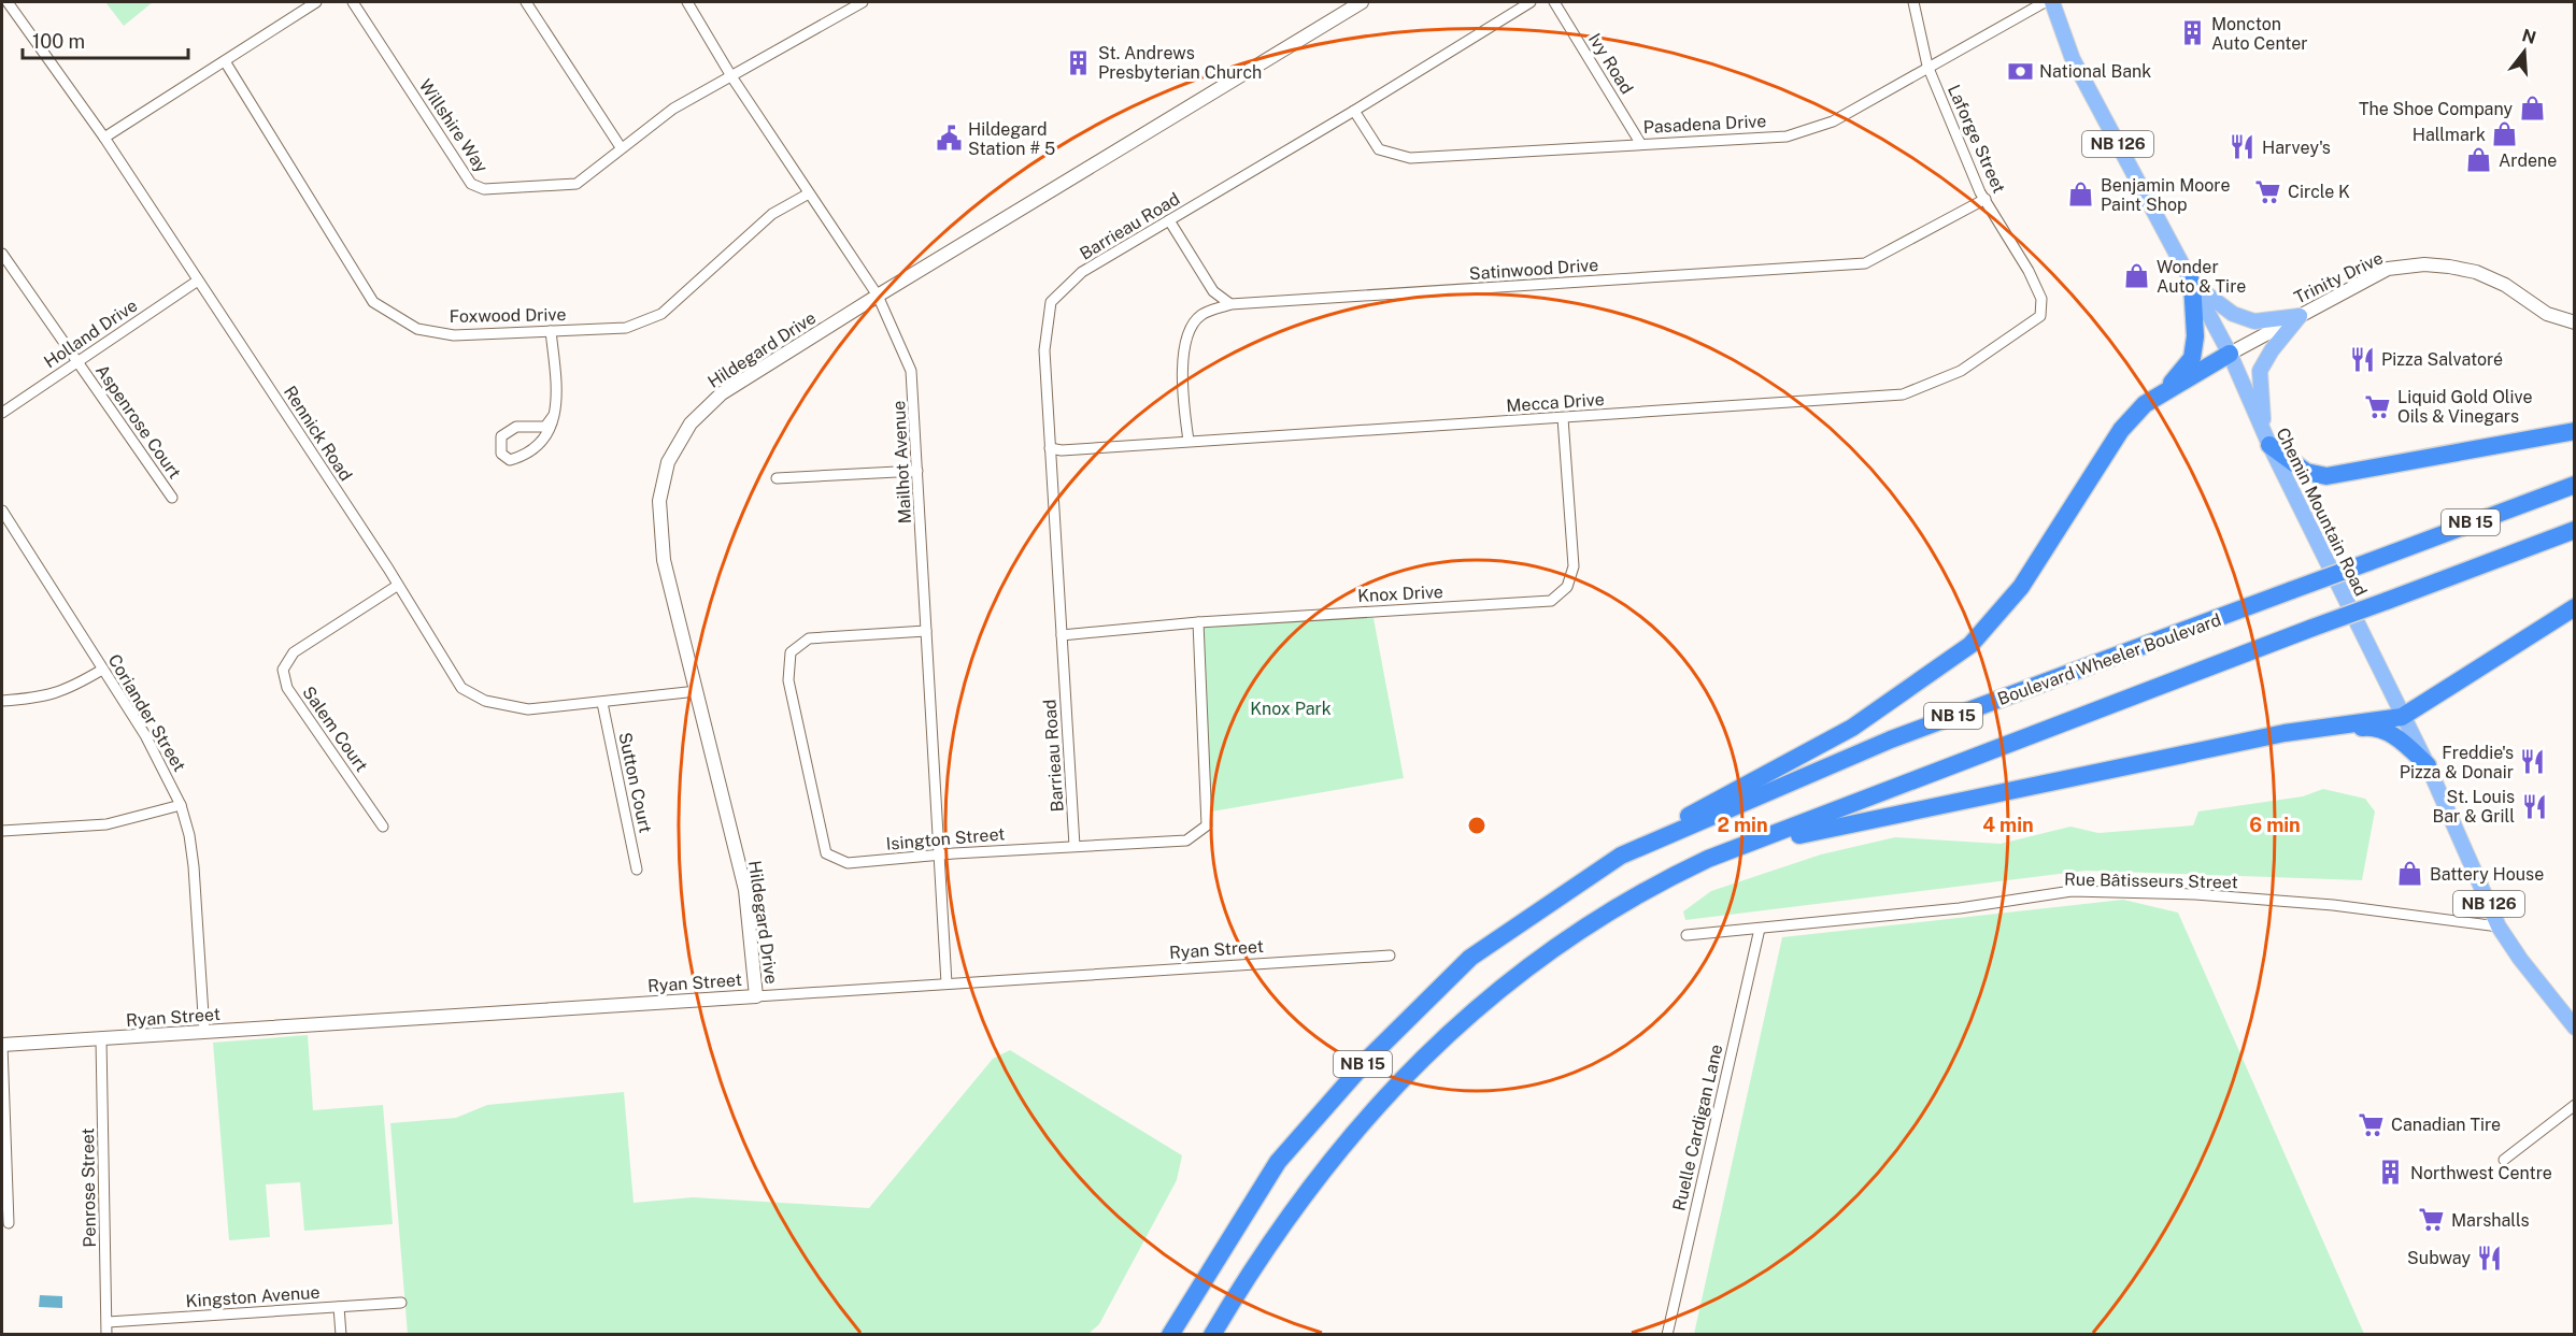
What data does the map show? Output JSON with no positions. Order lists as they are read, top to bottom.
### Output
{
  "streets": {
    "highway": ["NB 15", "Boulevard Wheeler Boulevard"],
    "main road": ["NB 126", "Chemin Mountain Road"],
    "street": [
      "Ivy Road",
      "Pasadena Drive",
      "Willshire Way",
      "Laforge Street",
      "Barrieau Road",
      "Satinwood Drive",
      "Trinity Drive",
      "Foxwood Drive",
      "Holland Drive",
      "Hildegard Drive",
      "Mecca Drive",
      "Aspenrose Court",
      "Rennick Road",
      "Mailhot Avenue",
      "Knox Drive",
      "Coriander Street",
      "Salem Court",
      "Sutton Court",
      "Isington Street",
      "Rue Bâtisseurs Street",
      "Ryan Street",
      "Ruelle Cardigan Lane",
      "Penrose Street",
      "Kingston Avenue"
    ]
  },
  "crossings": [
    ["Ivy Road", "Pasadena Drive"],
    ["Pasadena Drive", "Laforge Street"],
    ["Pasadena Drive", "Barrieau Road"],
    ["Willshire Way", "Mailhot Avenue"],
    ["Laforge Street", "Satinwood Drive"],
    ["Laforge Street", "Mecca Drive"],
    ["Barrieau Road", "Mecca Drive"],
    ["Barrieau Road", "Knox Drive"],
    ["Barrieau Road", "Isington Street"],
    ["Satinwood Drive", "Mecca Drive"],
    ["Trinity Drive", "Chemin Mountain Road"],
    ["Foxwood Drive", "Mailhot Avenue"],
    ["Holland Drive", "Aspenrose Court"],
    ["Holland Drive", "Rennick Road"],
    ["Hildegard Drive", "Rennick Road"],
    ["Hildegard Drive", "Mailhot Avenue"],
    ["Hildegard Drive", "Ryan Street"],
    ["Mecca Drive", "Knox Drive"],
    ["Rennick Road", "Salem Court"],
    ["Rennick Road", "Sutton Court"],
    ["Mailhot Avenue", "Isington Street"],
    ["Mailhot Avenue", "Ryan Street"],
    ["Chemin Mountain Road", "Rue Bâtisseurs Street"],
    ["Knox Drive", "Isington Street"],
    ["Coriander Street", "Ryan Street"],
    ["Rue Bâtisseurs Street", "Ruelle Cardigan Lane"],
    ["Ryan Street", "Penrose Street"],
    ["Penrose Street", "Kingston Avenue"]
  ],
  "parks": ["Knox Park"],
  "places": {
    "building": ["Moncton Auto Center", "St. Andrews Presbyterian Church", "Northwest Centre"],
    "bank": ["National Bank"],
    "shop": [
      "The Shoe Company",
      "Hallmark",
      "Ardene",
      "Benjamin Moore Paint Shop",
      "Wonder Auto & Tire",
      "Battery House"
    ],
    "public building": ["Hildegard Station # 5"],
    "restaurant": [
      "Harvey's",
      "Pizza Salvatoré",
      "Freddie's Pizza & Donair",
      "St. Louis Bar & Grill",
      "Subway"
    ],
    "supermarket": [
      "Circle K",
      "Liquid Gold Olive Oils & Vinegars",
      "Canadian Tire",
      "Marshalls"
    ]
  },
  "scale_bar": "100 m",
  "north": "top",
  "rings": ["2 min", "4 min", "6 min"]
}
